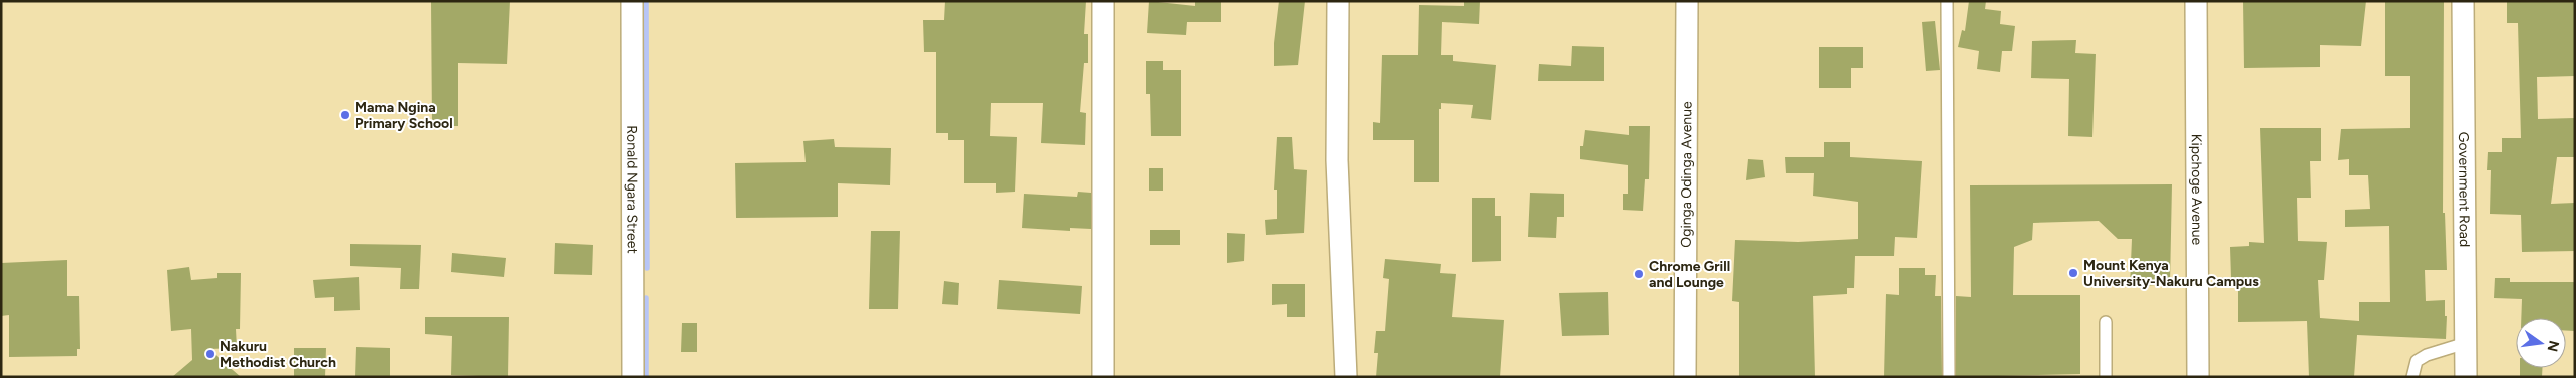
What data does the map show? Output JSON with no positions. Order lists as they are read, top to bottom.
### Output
{
  "streets": {
    "street": [
      "Oginga Odinga Avenue",
      "Ronald Ngara Street",
      "Kipchoge Avenue",
      "Government Road"
    ]
  },
  "places": [
    "Mama Ngina Primary School",
    "Mount Kenya University-Nakuru Campus",
    "Chrome Grill and Lounge",
    "Nakuru Methodist Church"
  ],
  "north": "right"
}
